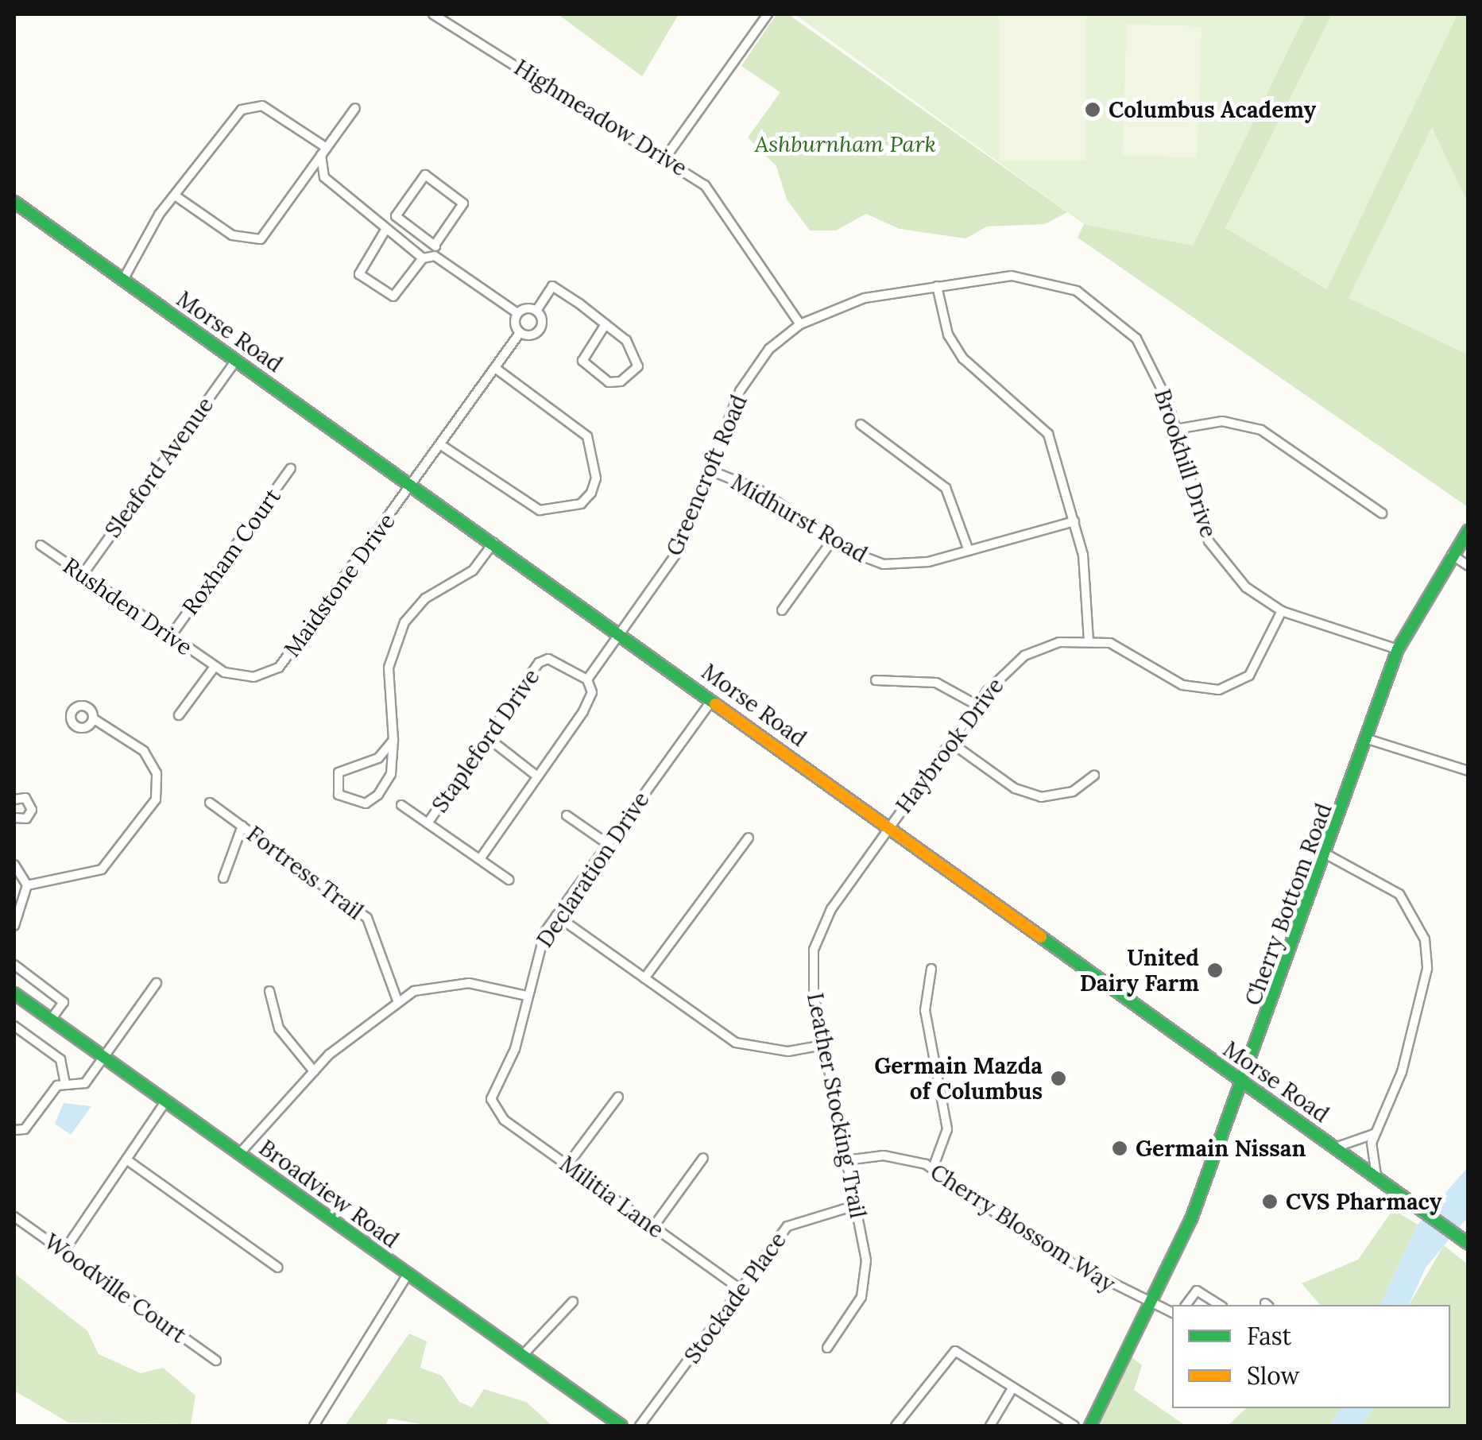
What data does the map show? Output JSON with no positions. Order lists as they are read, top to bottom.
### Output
{
  "streets": {
    "main road": ["Morse Road", "Cherry Bottom Road", "Broadview Road"],
    "street": [
      "Highmeadow Drive",
      "Brookhill Drive",
      "Sleaford Avenue",
      "Greencroft Road",
      "Midhurst Road",
      "Roxham Court",
      "Maidstone Drive",
      "Rushden Drive",
      "Stapleford Drive",
      "Haybrook Drive",
      "Declaration Drive",
      "Fortress Trail",
      "Leather Stocking Trail",
      "Militia Lane",
      "Cherry Blossom Way",
      "Woodville Court",
      "Stockade Place"
    ]
  },
  "crossings": [
    ["Highmeadow Drive", "Brookhill Drive"],
    ["Highmeadow Drive", "Greencroft Road"],
    ["Morse Road", "Sleaford Avenue"],
    ["Morse Road", "Greencroft Road"],
    ["Morse Road", "Maidstone Drive"],
    ["Morse Road", "Haybrook Drive"],
    ["Morse Road", "Declaration Drive"],
    ["Morse Road", "Cherry Bottom Road"],
    ["Morse Road", "Leather Stocking Trail"],
    ["Brookhill Drive", "Greencroft Road"],
    ["Brookhill Drive", "Haybrook Drive"],
    ["Brookhill Drive", "Cherry Bottom Road"],
    ["Sleaford Avenue", "Rushden Drive"],
    ["Greencroft Road", "Midhurst Road"],
    ["Greencroft Road", "Stapleford Drive"],
    ["Roxham Court", "Rushden Drive"],
    ["Maidstone Drive", "Rushden Drive"],
    ["Haybrook Drive", "Leather Stocking Trail"],
    ["Declaration Drive", "Militia Lane"],
    ["Cherry Bottom Road", "Cherry Blossom Way"],
    ["Leather Stocking Trail", "Cherry Blossom Way"],
    ["Leather Stocking Trail", "Stockade Place"],
    ["Militia Lane", "Stockade Place"]
  ],
  "parks": ["Ashburnham Park"],
  "places": [
    "Columbus Academy",
    "United Dairy Farm",
    "Germain Mazda of Columbus",
    "Germain Nissan",
    "CVS Pharmacy"
  ],
  "legend": ["Fast", "Slow"]
}
